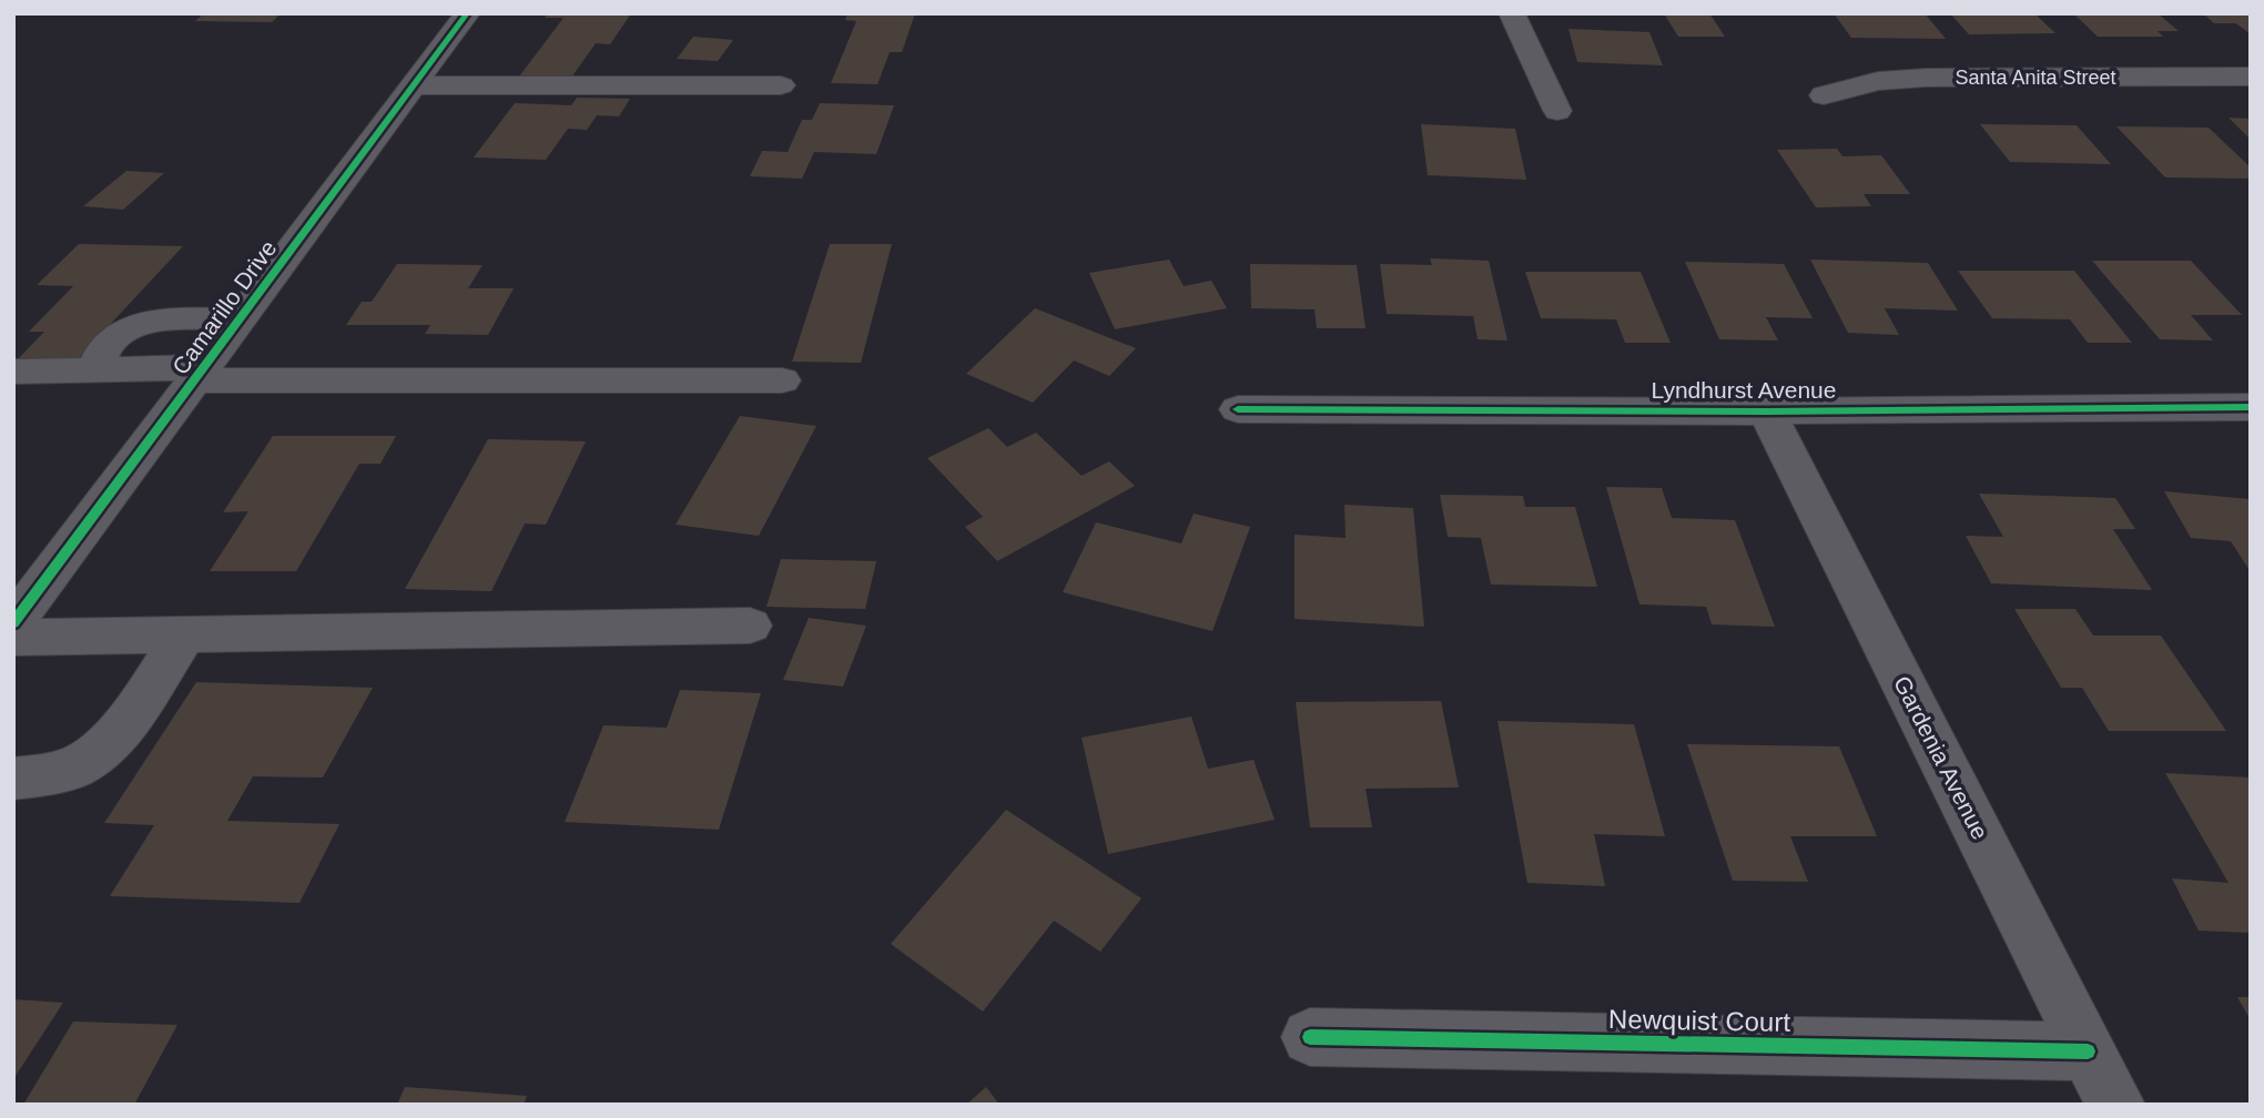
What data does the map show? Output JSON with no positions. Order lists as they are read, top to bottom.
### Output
{
  "streets": {
    "street": [
      "Santa Anita Street",
      "Camarillo Drive",
      "Lyndhurst Avenue",
      "Gardenia Avenue",
      "Newquist Court"
    ]
  },
  "crossings": [
    ["Lyndhurst Avenue", "Gardenia Avenue"],
    ["Gardenia Avenue", "Newquist Court"]
  ]
}
